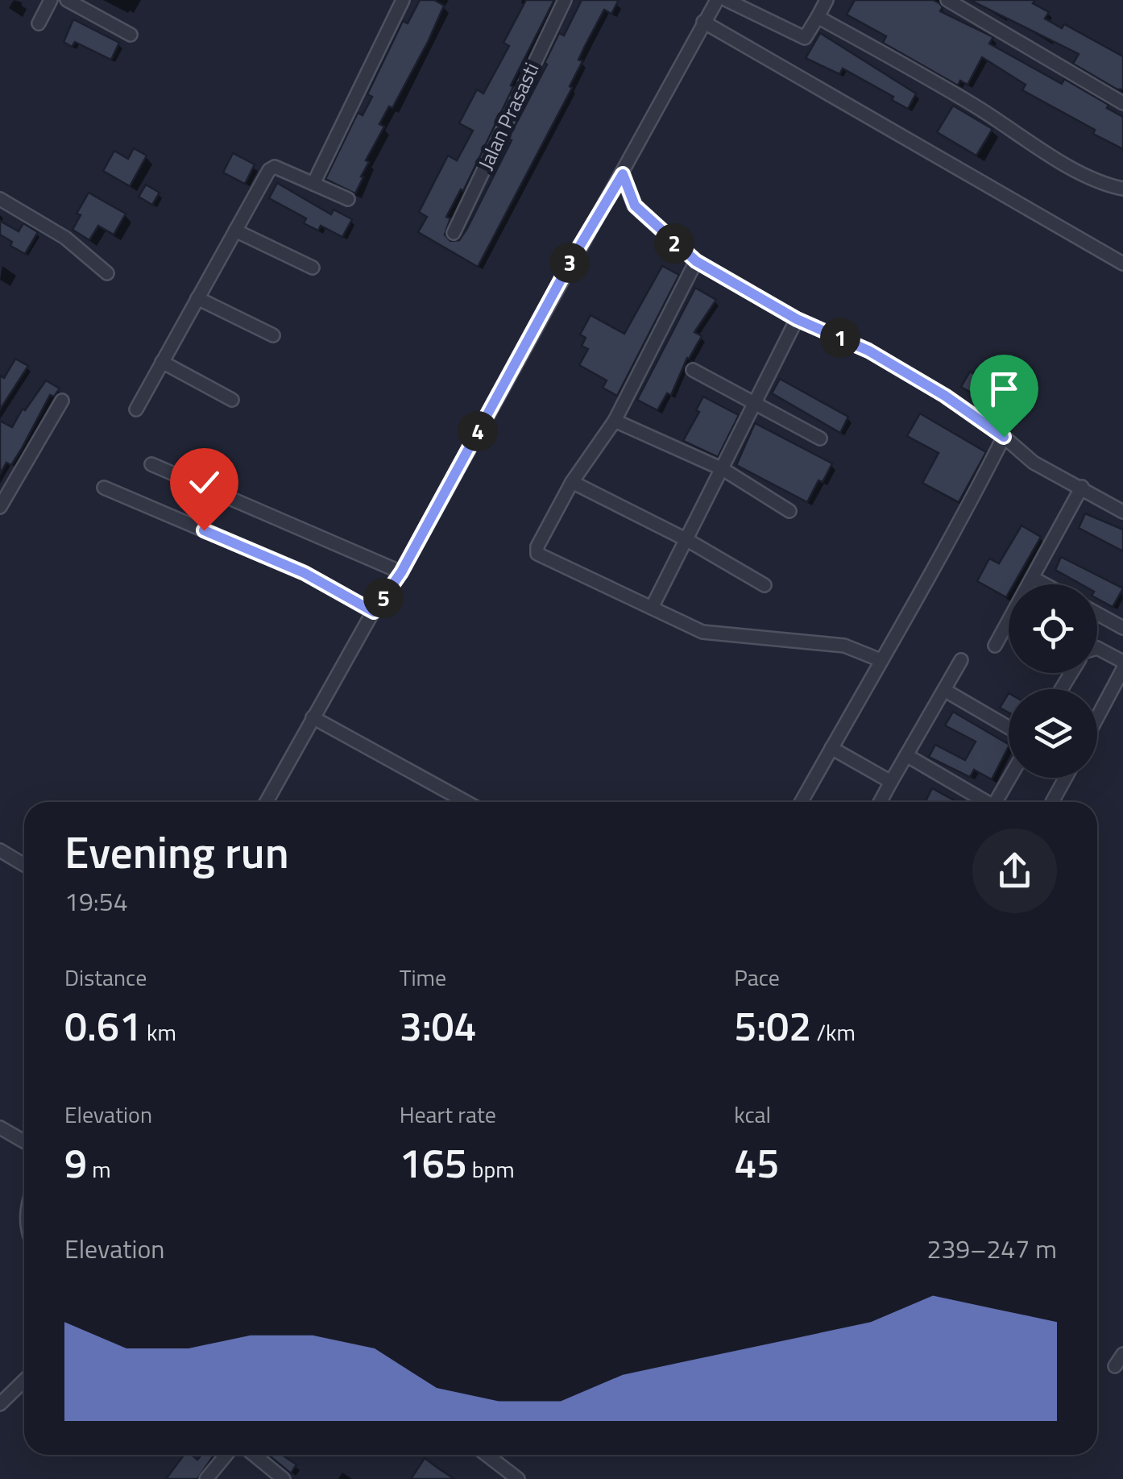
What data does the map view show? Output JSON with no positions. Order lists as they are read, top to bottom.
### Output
{
  "streets": {
    "street": ["Jalan Prasasti"]
  },
  "page": {
    "pins": [
      "2",
      "3",
      "1",
      "4",
      "5"
    ],
    "heading": ["Evening run", "19:54"],
    "stats": [
      ["Distance", "0.61 km"],
      ["Time", "3:04"],
      ["Pace", "5:02 /km"],
      ["Elevation", "9 m"],
      ["Heart rate", "165 bpm"],
      ["kcal", "45"]
    ],
    "chart": ["Elevation", "239–247 m"]
  }
}
